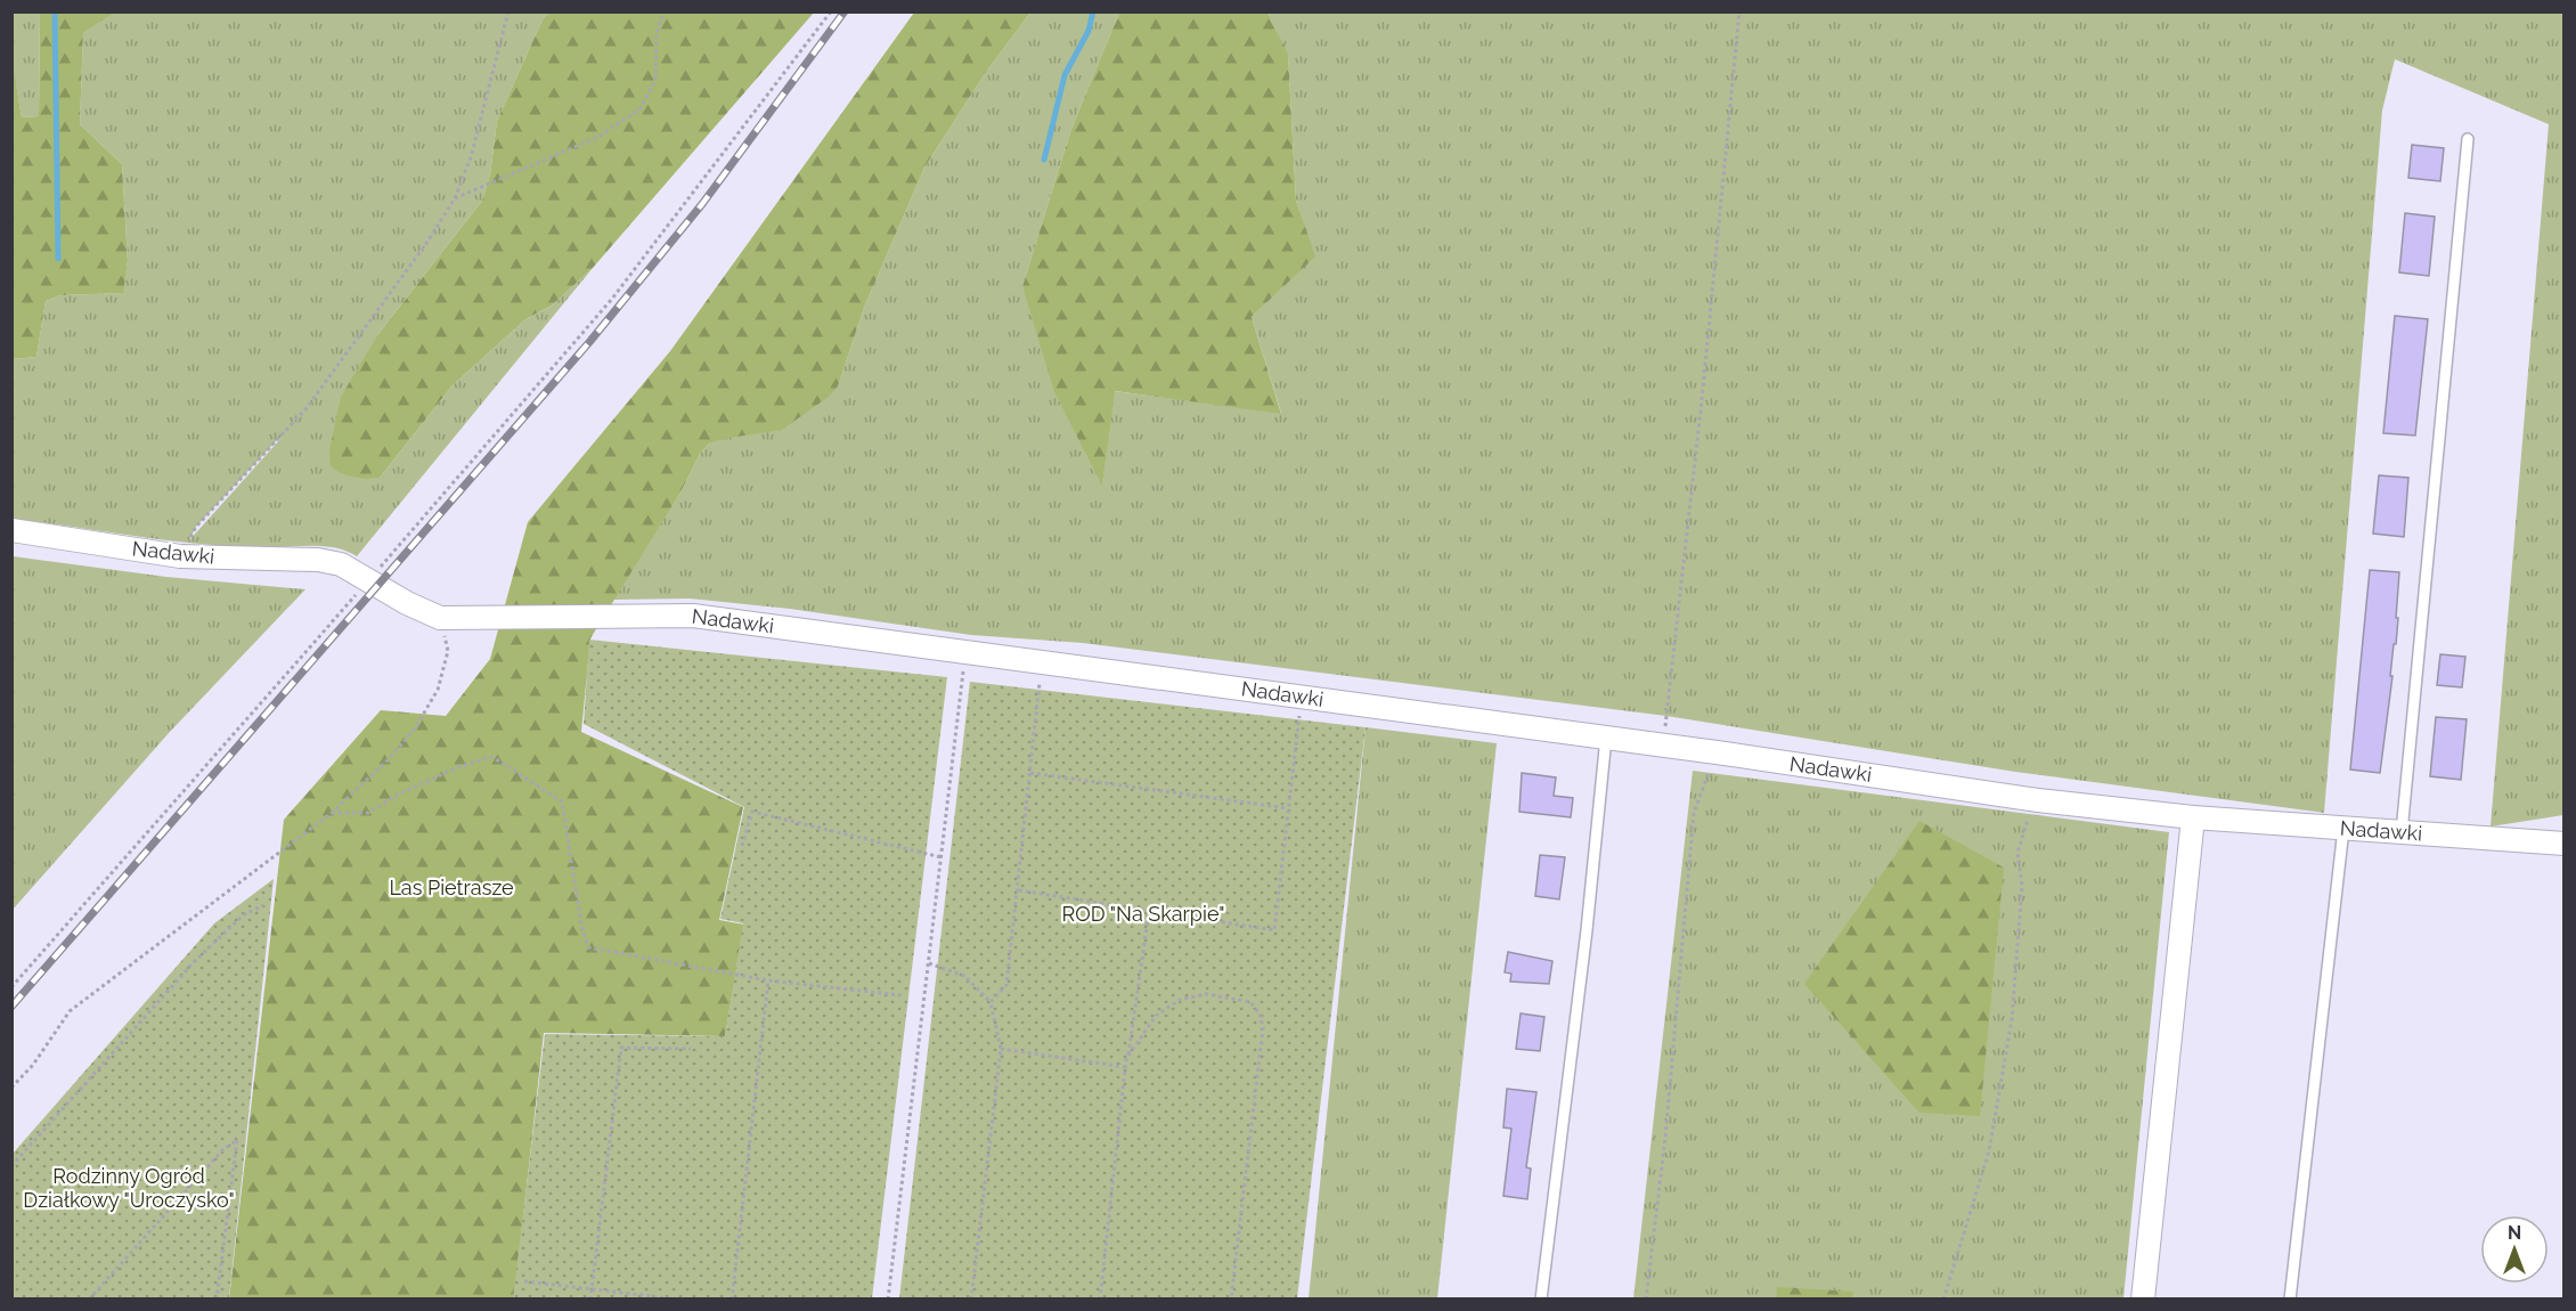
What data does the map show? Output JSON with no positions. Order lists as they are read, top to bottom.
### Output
{
  "streets": {
    "street": ["Nadawki"]
  },
  "parks": ["Las Pietrasze", "ROD \"Na Skarpie\"", "Rodzinny Ogród Działkowy \"Uroczysko\""],
  "north": "top"
}
